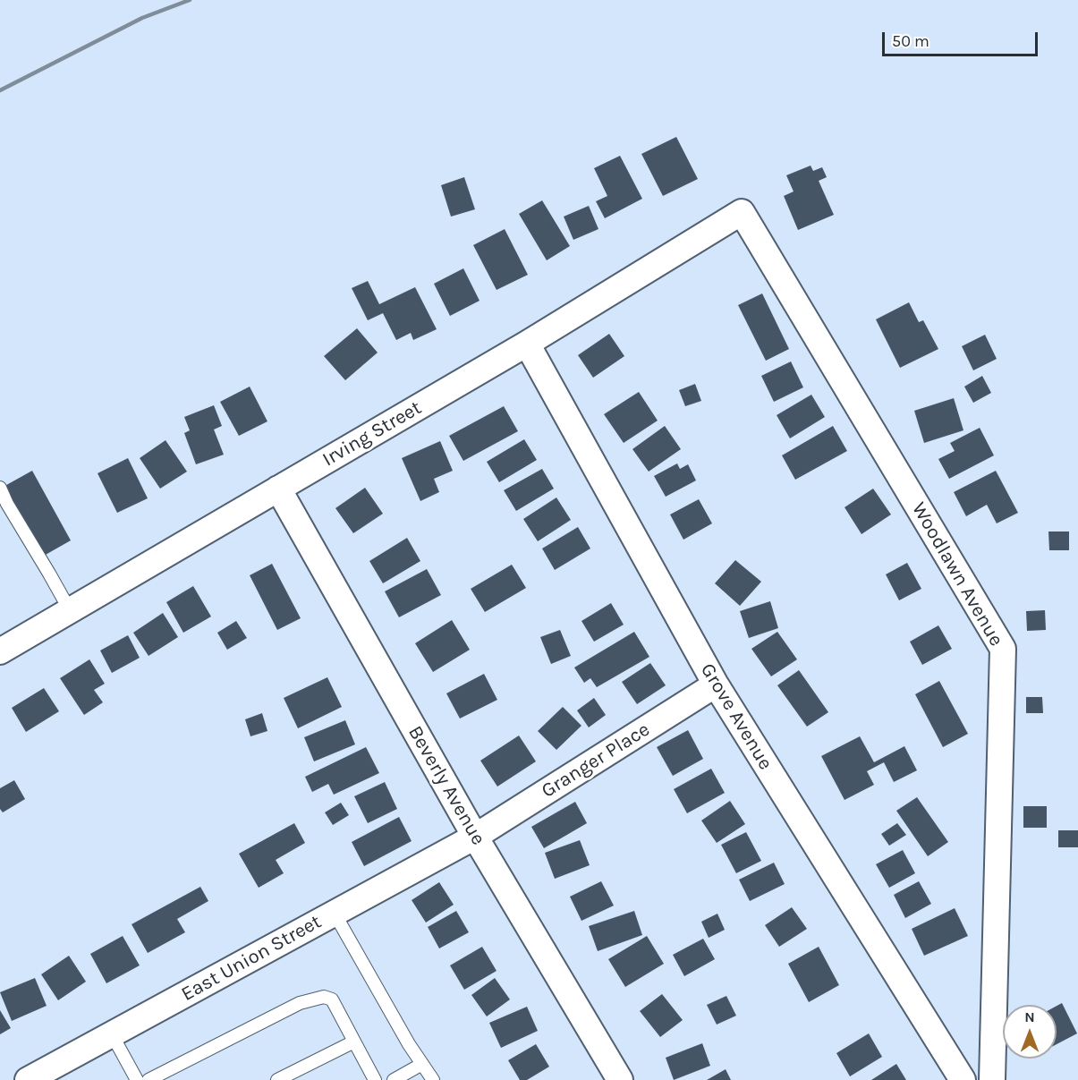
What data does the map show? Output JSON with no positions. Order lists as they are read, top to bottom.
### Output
{
  "streets": {
    "street": [
      "Irving Street",
      "Woodlawn Avenue",
      "Grove Avenue",
      "Granger Place",
      "Beverly Avenue",
      "East Union Street"
    ]
  },
  "crossings": [
    ["Irving Street", "Woodlawn Avenue"],
    ["Irving Street", "Grove Avenue"],
    ["Irving Street", "Beverly Avenue"],
    ["Grove Avenue", "Granger Place"],
    ["Granger Place", "Beverly Avenue"],
    ["Granger Place", "East Union Street"],
    ["Beverly Avenue", "East Union Street"]
  ],
  "scale_bar": "50 m",
  "north": "top"
}
